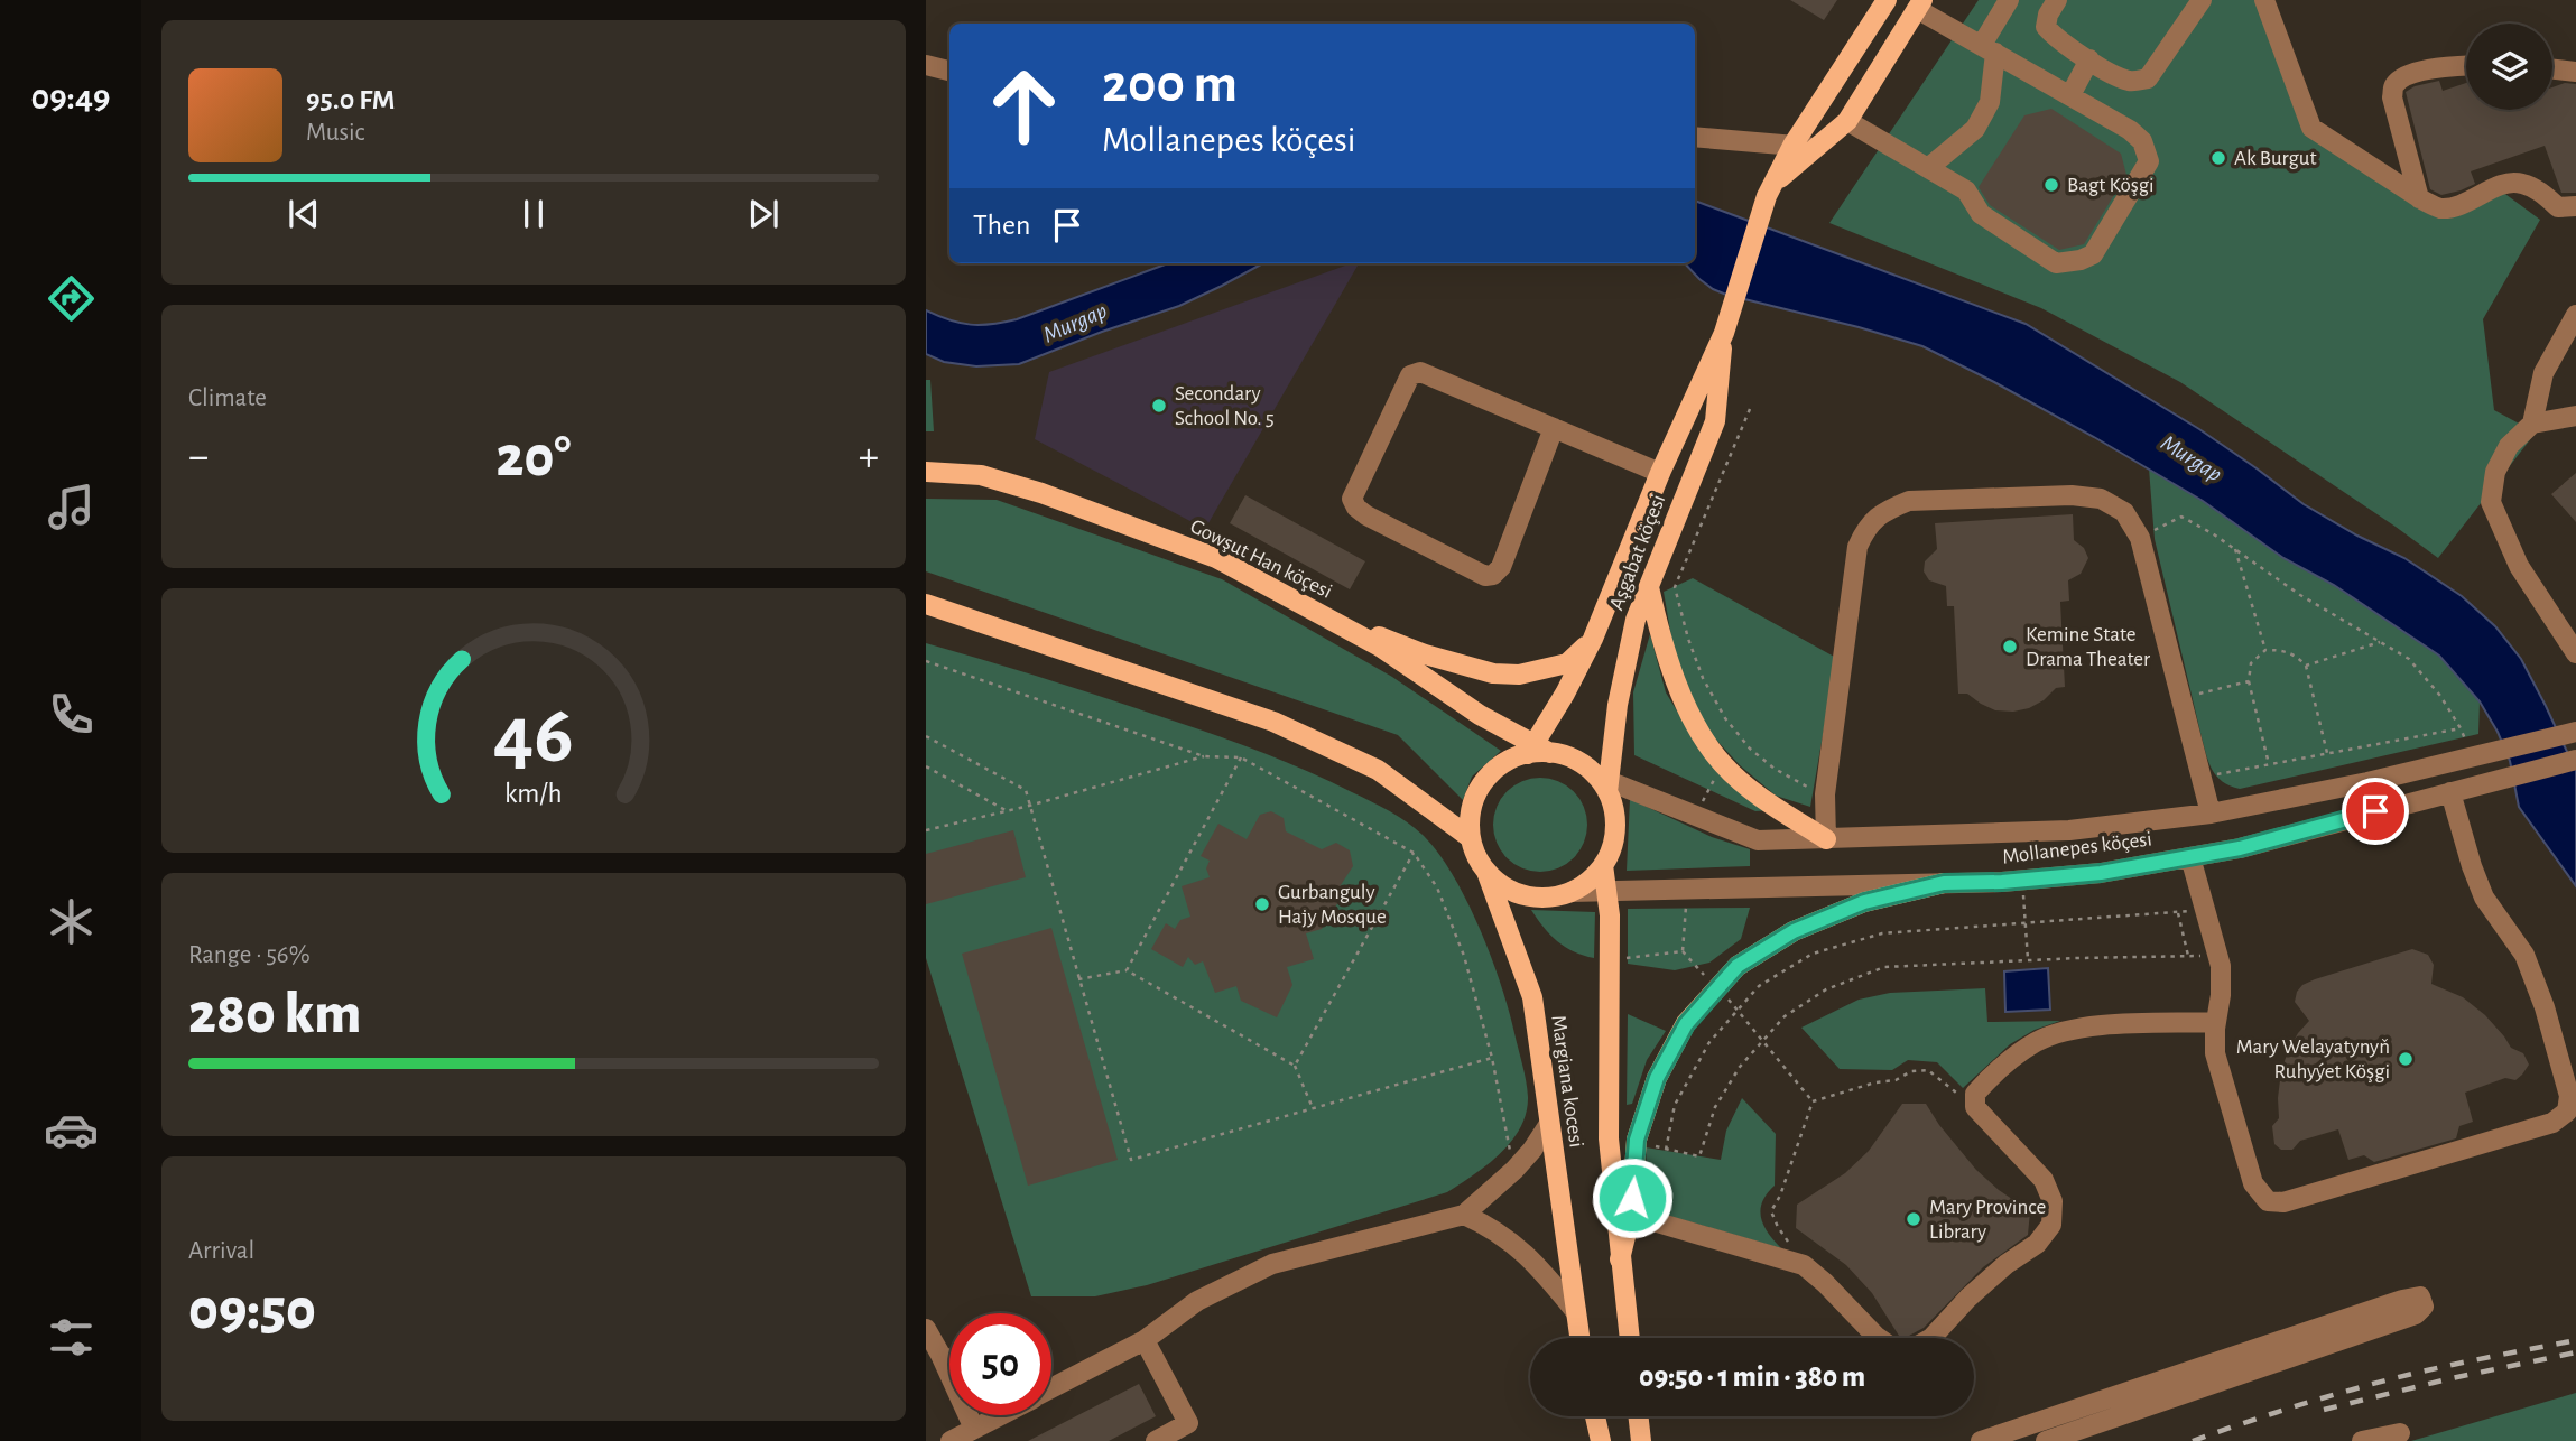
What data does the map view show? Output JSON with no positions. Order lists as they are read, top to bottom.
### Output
{
  "streets": {
    "main road": ["Aşgabat köçesi", "Gowşut Han köçesi", "Margiana kocesi"],
    "street": ["Mollanepes köçesi"]
  },
  "crossings": [
    ["Aşgabat köçesi", "Gowşut Han köçesi"],
    ["Aşgabat köçesi", "Mollanepes köçesi"],
    ["Aşgabat köçesi", "Margiana kocesi"],
    ["Gowşut Han köçesi", "Mollanepes köçesi"],
    ["Gowşut Han köçesi", "Margiana kocesi"],
    ["Mollanepes köçesi", "Margiana kocesi"]
  ],
  "water": ["Murgap"],
  "places": [
    "Ak Burgut",
    "Bagt Köşgi",
    "Secondary School No. 5",
    "Kemine State Drama Theater",
    "Gurbanguly Hajy Mosque",
    "Mary Welayatynyň Ruhyýet Köşgi",
    "Mary Province Library"
  ],
  "page": {
    "tabs": "09:49",
    "turn": ["200 m", "Mollanepes köçesi"],
    "song": ["95.0 FM", "Music"],
    "then": "Then",
    "tile": [
      "Climate",
      ["Range · 56%", "280 km"],
      ["Arrival", "09:50"]
    ],
    "heat": ["−", "20°", "+"],
    "limit": "50",
    "trip": "09:50 · 1 min · 380 m",
    "gauge": ["46", "km/h"]
  }
}
